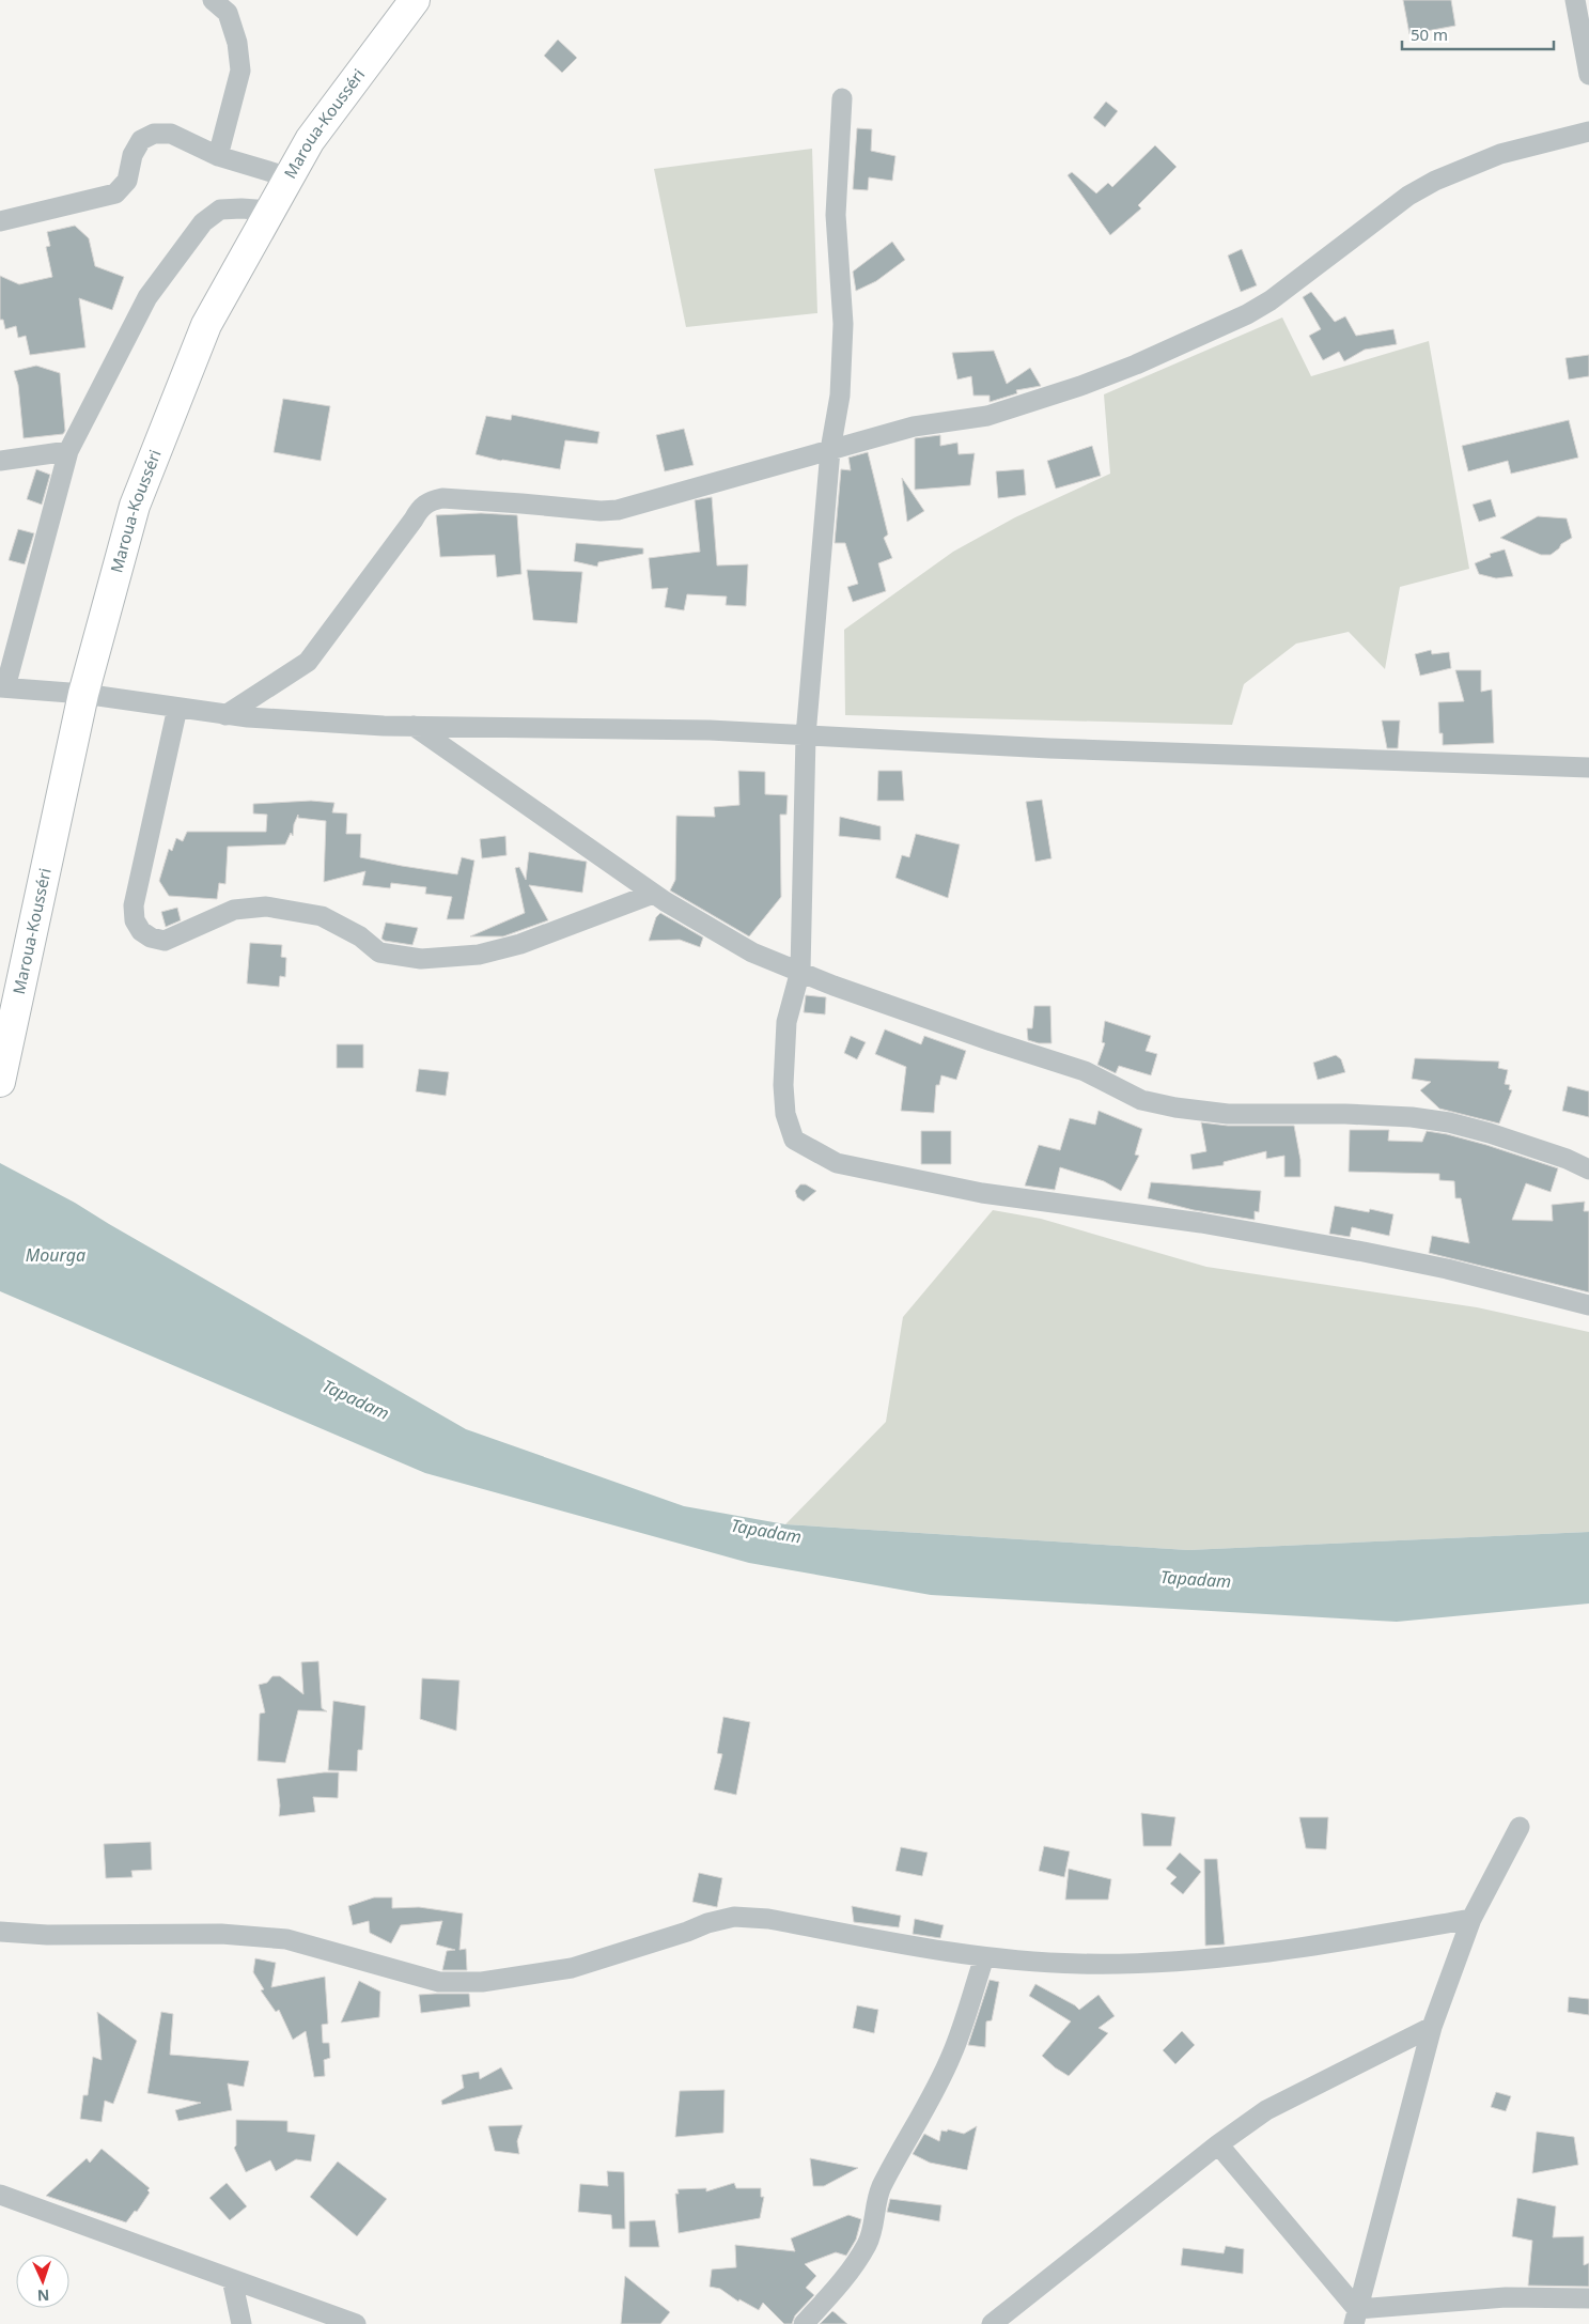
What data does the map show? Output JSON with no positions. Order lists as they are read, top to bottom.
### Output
{
  "streets": {
    "highway": ["Maroua-Kousséri"]
  },
  "water": ["Mourga", "Tapadam"],
  "scale_bar": "50 m",
  "north": "bottom"
}
